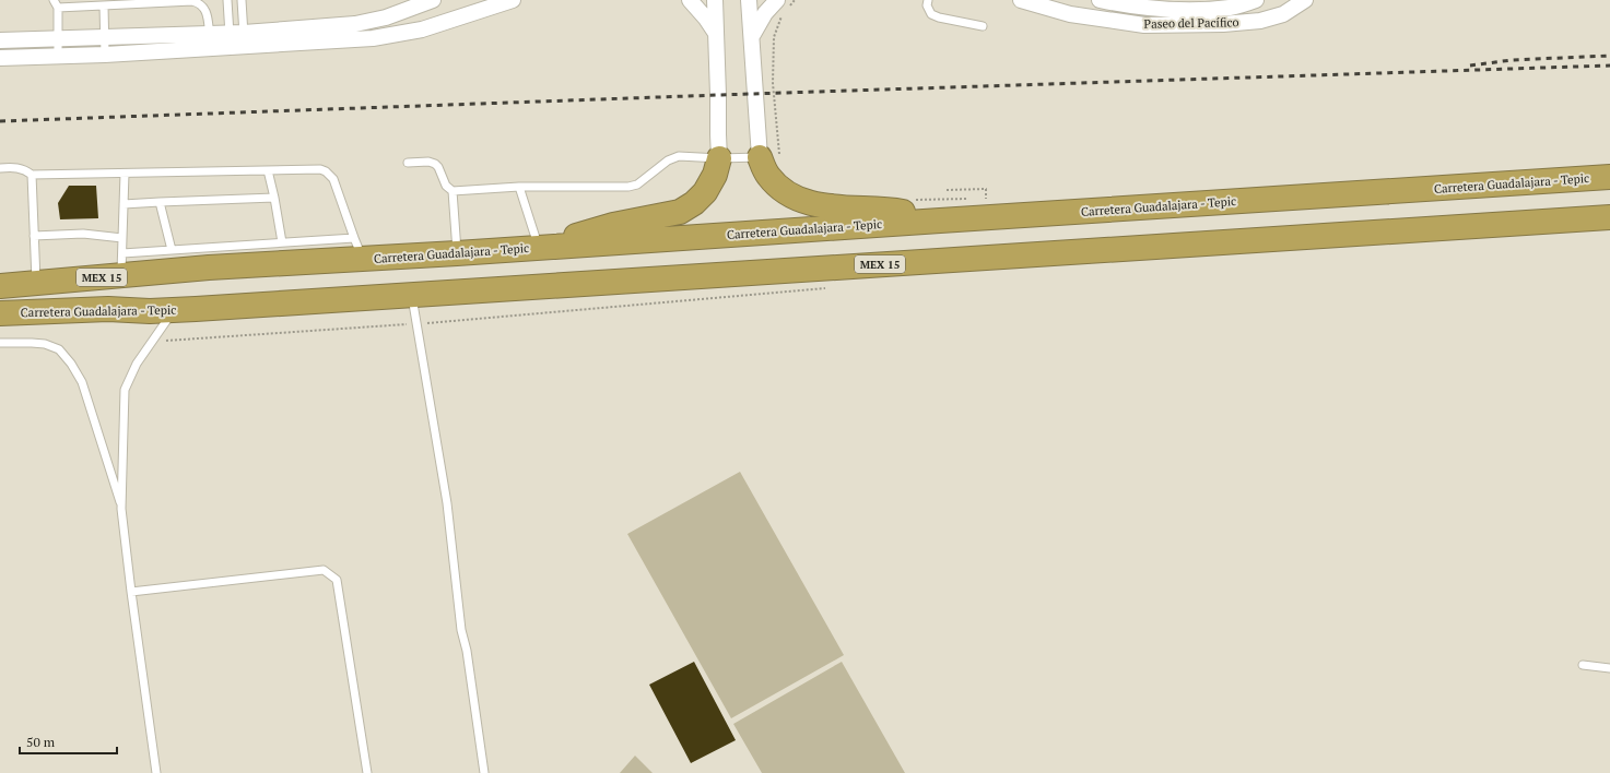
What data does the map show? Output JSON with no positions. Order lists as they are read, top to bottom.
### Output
{
  "streets": {
    "highway": ["Carretera Guadalajara - Tepic", "MEX 15"],
    "street": ["Paseo del Pacífico"]
  },
  "scale_bar": "50 m"
}
